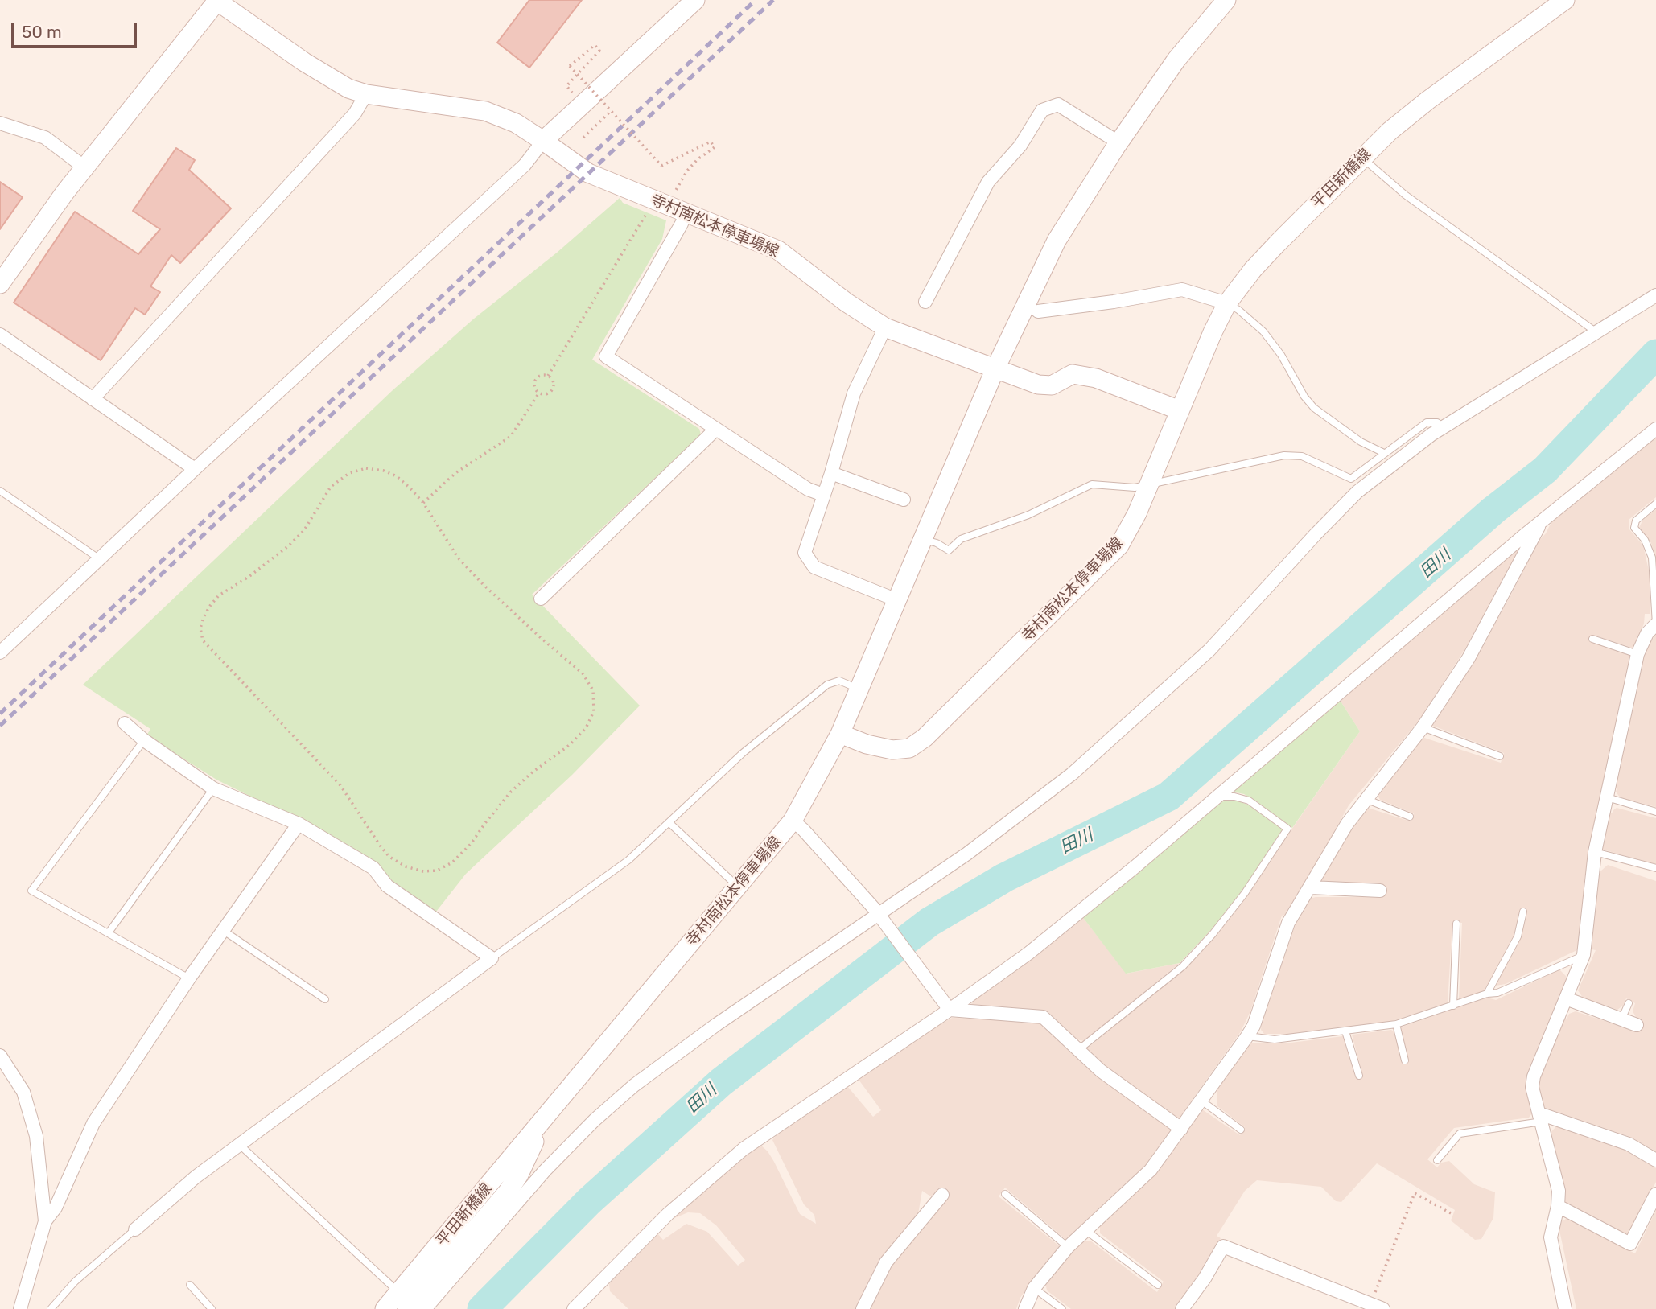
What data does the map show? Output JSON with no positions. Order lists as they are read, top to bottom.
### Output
{
  "streets": {
    "main road": ["平田新橋線", "寺村南松本停車場線"]
  },
  "crossings": [
    ["平田新橋線", "寺村南松本停車場線"]
  ],
  "water": ["田川"],
  "scale_bar": "50 m"
}
